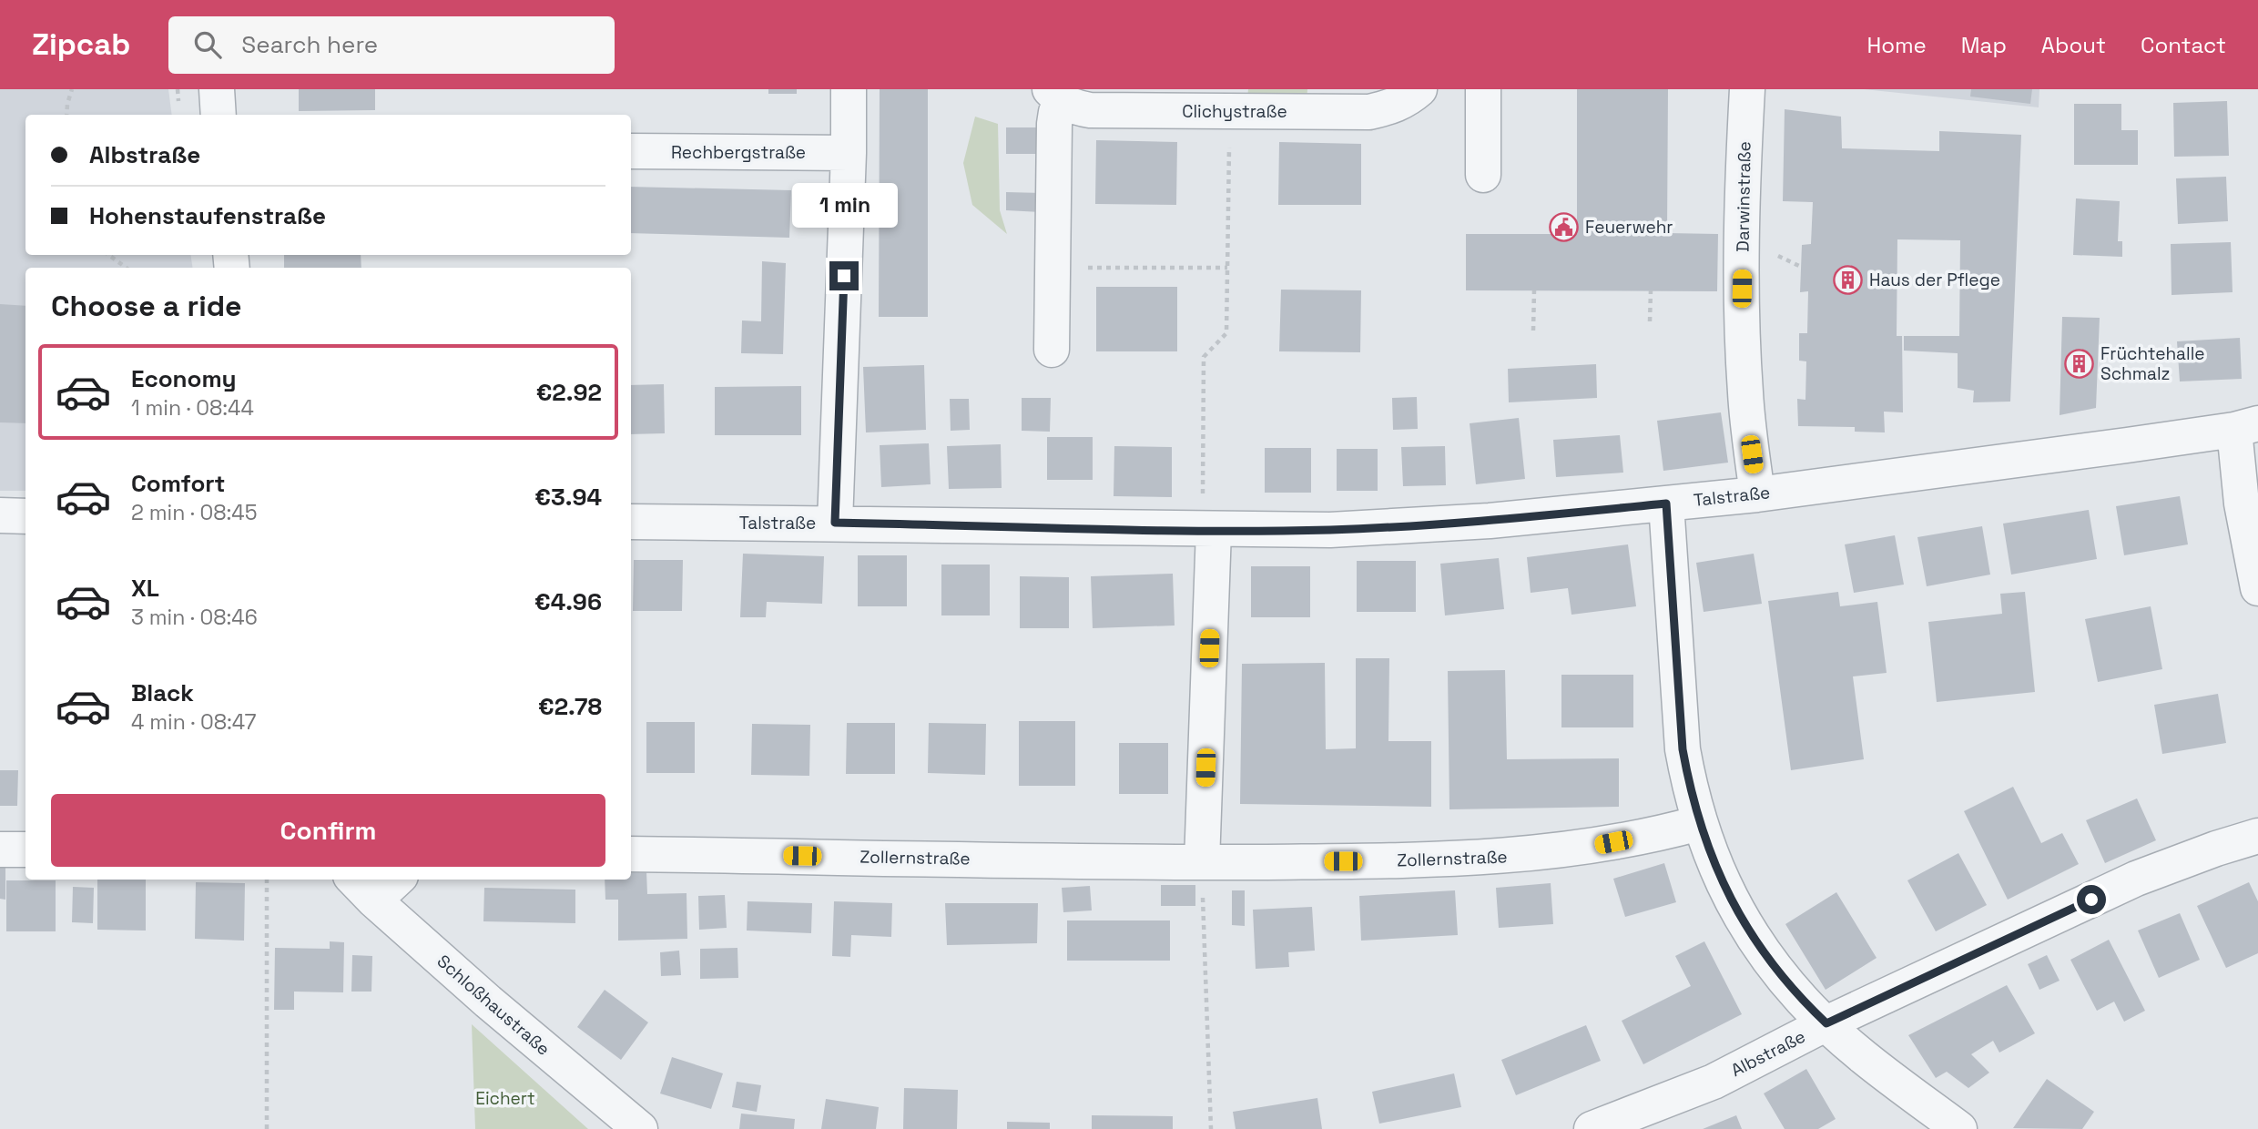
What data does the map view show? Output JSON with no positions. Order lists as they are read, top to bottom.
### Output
{
  "streets": {
    "street": [
      "Clichystraße",
      "Rechbergstraße",
      "Darwinstraße",
      "Talstraße",
      "Zollernstraße",
      "Schloßhaustraße",
      "Albstraße"
    ]
  },
  "crossings": [
    ["Darwinstraße", "Talstraße"]
  ],
  "parks": ["Eichert"],
  "places": {
    "public building": ["Feuerwehr"],
    "building": ["Haus der Pflege", "Früchtehalle Schmalz"]
  },
  "page": {
    "header": "Zipcab",
    "search": "Search here",
    "nav": [
      "Home",
      "Map",
      "About",
      "Contact"
    ],
    "banner": ["Albstraße", "Hohenstaufenstraße"],
    "bubble": "1 min",
    "heading": "Choose a ride",
    "list": [
      {
        "name": "Economy",
        "note": "1 min · 08:44",
        "value": "€2.92"
      },
      {
        "name": "Comfort",
        "note": "2 min · 08:45",
        "value": "€3.94"
      },
      {
        "name": "XL",
        "note": "3 min · 08:46",
        "value": "€4.96"
      },
      {
        "name": "Black",
        "note": "4 min · 08:47",
        "value": "€2.78"
      }
    ],
    "buttons": "Confirm"
  }
}
